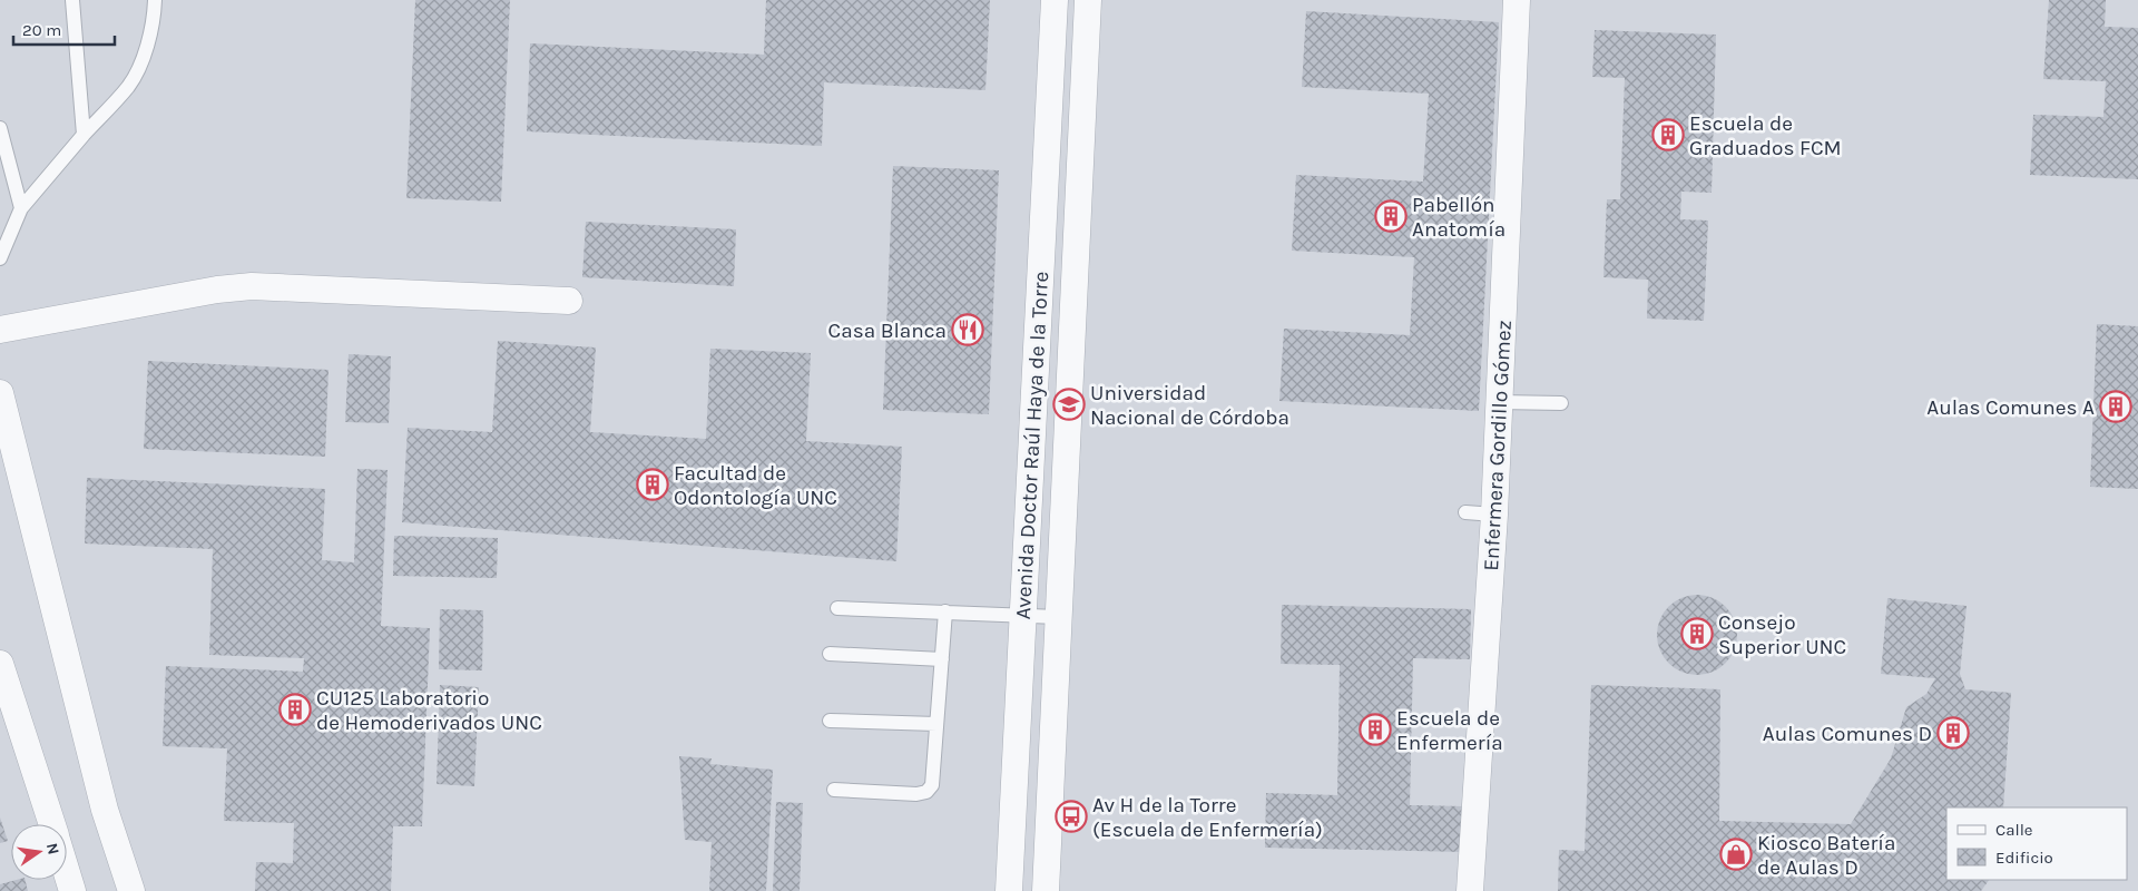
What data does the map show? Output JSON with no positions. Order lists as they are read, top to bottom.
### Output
{
  "streets": {
    "street": ["Avenida Doctor Raúl Haya de la Torre", "Enfermera Gordillo Gómez"]
  },
  "places": {
    "building": [
      "Escuela de Graduados FCM",
      "Pabellón Anatomía",
      "Aulas Comunes A",
      "Facultad de Odontología UNC",
      "Consejo Superior UNC",
      "CU125 Laboratorio de Hemoderivados UNC",
      "Escuela de Enfermería",
      "Aulas Comunes D"
    ],
    "restaurant": ["Casa Blanca"],
    "school or university": ["Universidad Nacional de Córdoba"],
    "bus stop": ["Av H de la Torre (Escuela de Enfermería)"],
    "shop": ["Kiosco Batería de Aulas D"]
  },
  "legend": ["Calle", "Edificio"],
  "scale_bar": "20 m",
  "north": "right"
}
